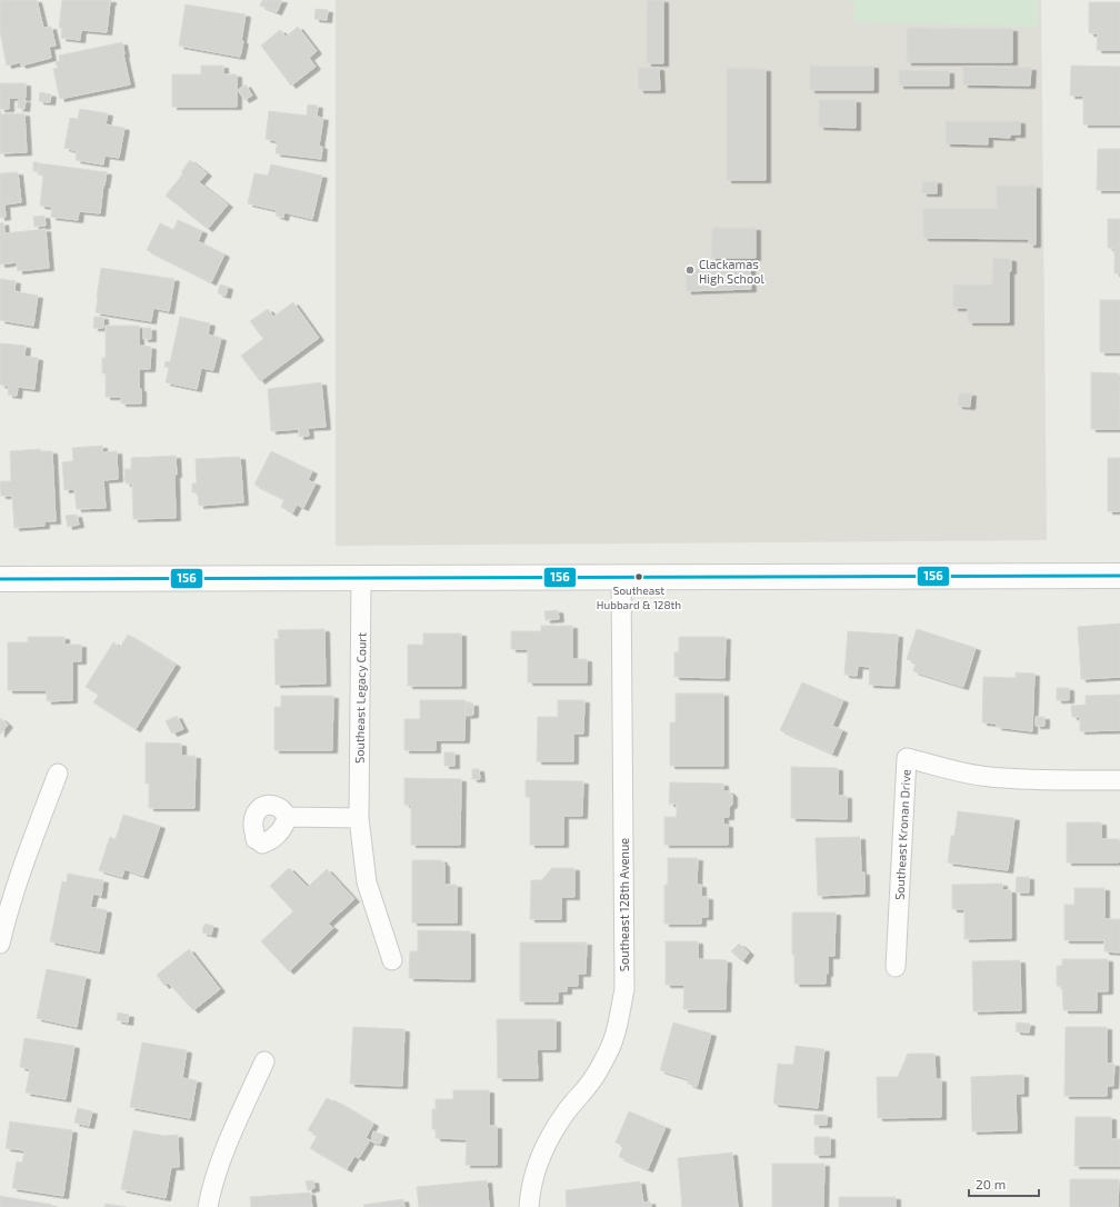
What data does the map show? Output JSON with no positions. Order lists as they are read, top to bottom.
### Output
{
  "streets": {
    "street": ["Southeast Legacy Court", "Southeast Kronan Drive", "Southeast 128th Avenue"]
  },
  "places": ["Clackamas High School", "Southeast Hubbard & 128th"],
  "lines": ["transit line 156"],
  "scale_bar": "20 m"
}
